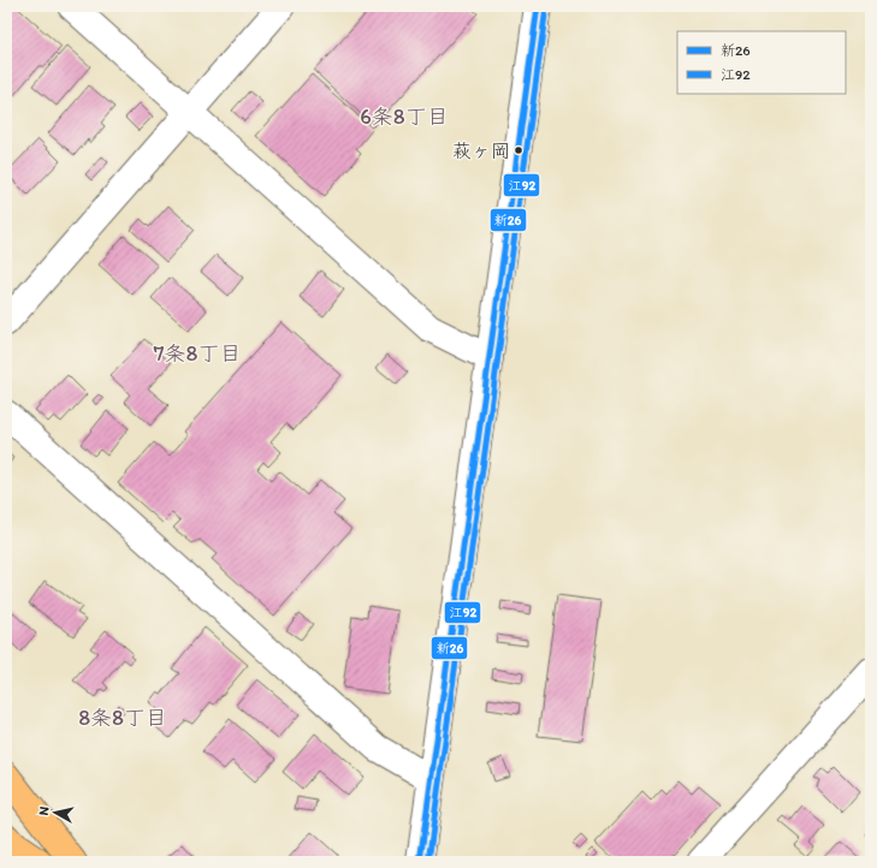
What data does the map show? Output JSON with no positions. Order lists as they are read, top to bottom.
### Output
{
  "districts": ["6条8丁目", "7条8丁目", "8条8丁目"],
  "places": ["萩ヶ岡"],
  "lines": ["transit line 新26", "transit line 江92"],
  "legend": ["新26", "江92"],
  "north": "left"
}
